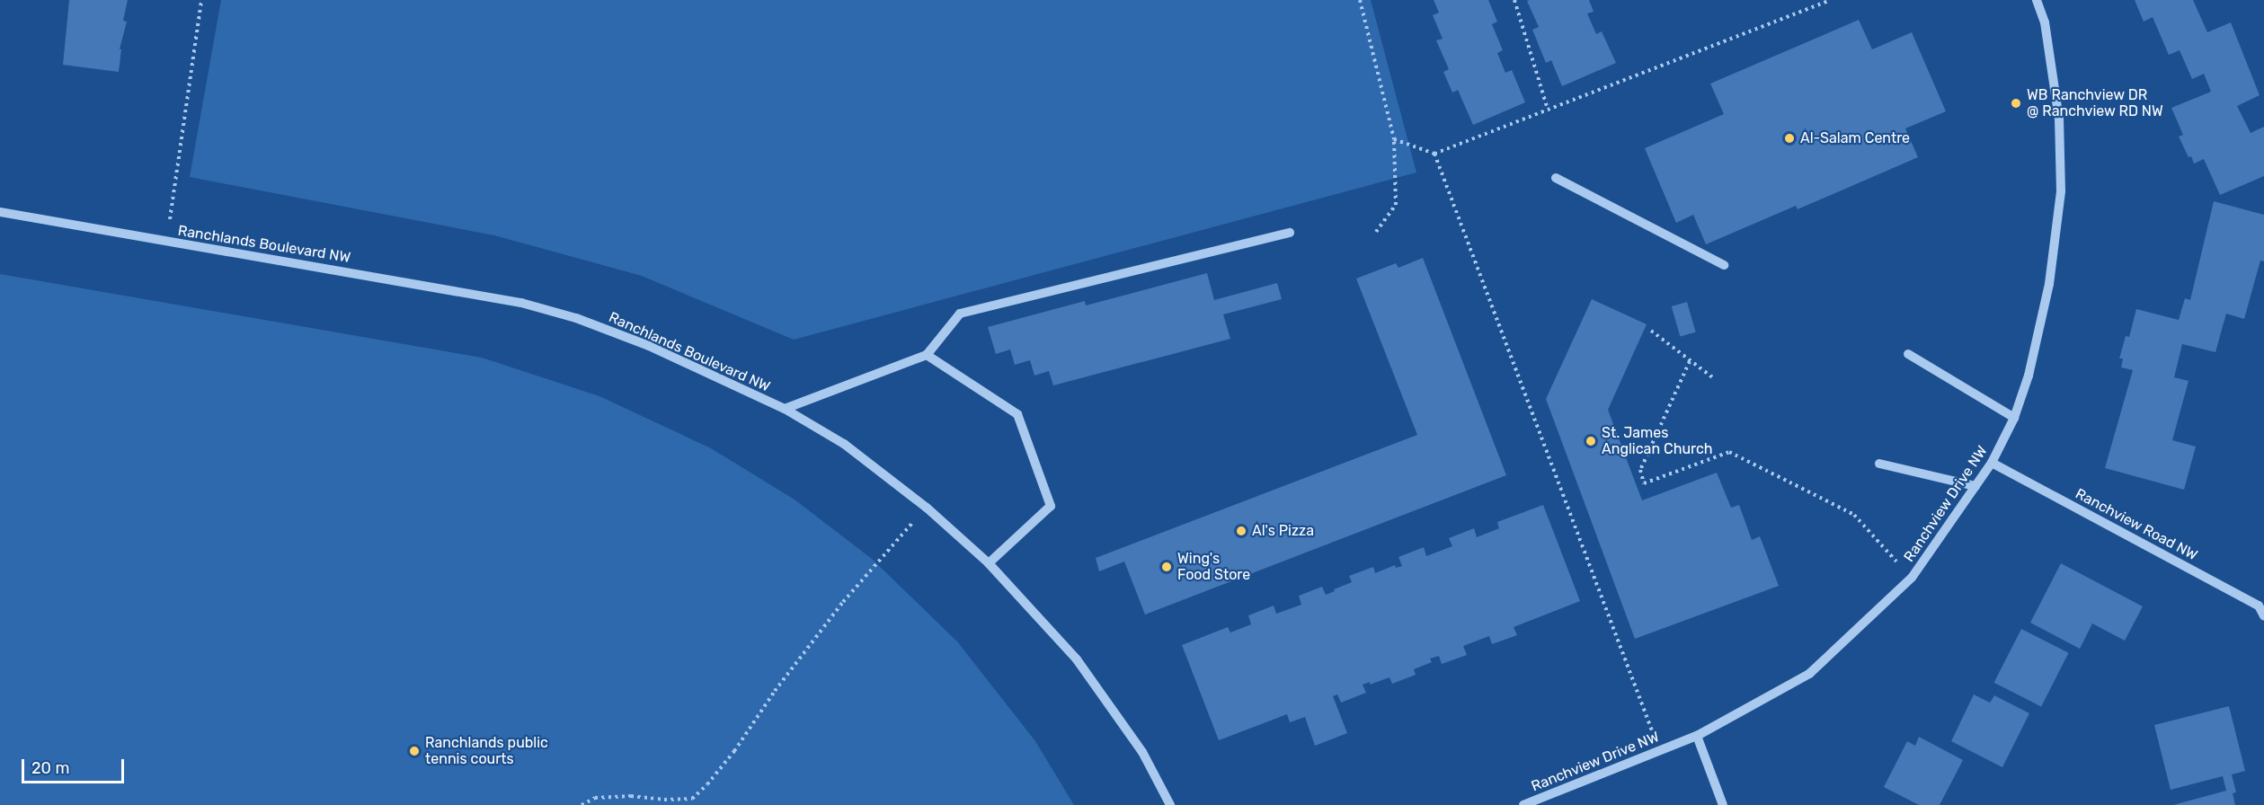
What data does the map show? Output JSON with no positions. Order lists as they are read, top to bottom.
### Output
{
  "streets": {
    "street": ["Ranchlands Boulevard NW", "Ranchview Drive NW", "Ranchview Road NW"]
  },
  "crossings": [
    ["Ranchview Drive NW", "Ranchview Road NW"]
  ],
  "places": [
    "WB Ranchview DR @ Ranchview RD NW",
    "Al-Salam Centre",
    "St. James Anglican Church",
    "Al's Pizza",
    "Wing's Food Store",
    "Ranchlands public tennis courts"
  ],
  "scale_bar": "20 m"
}
